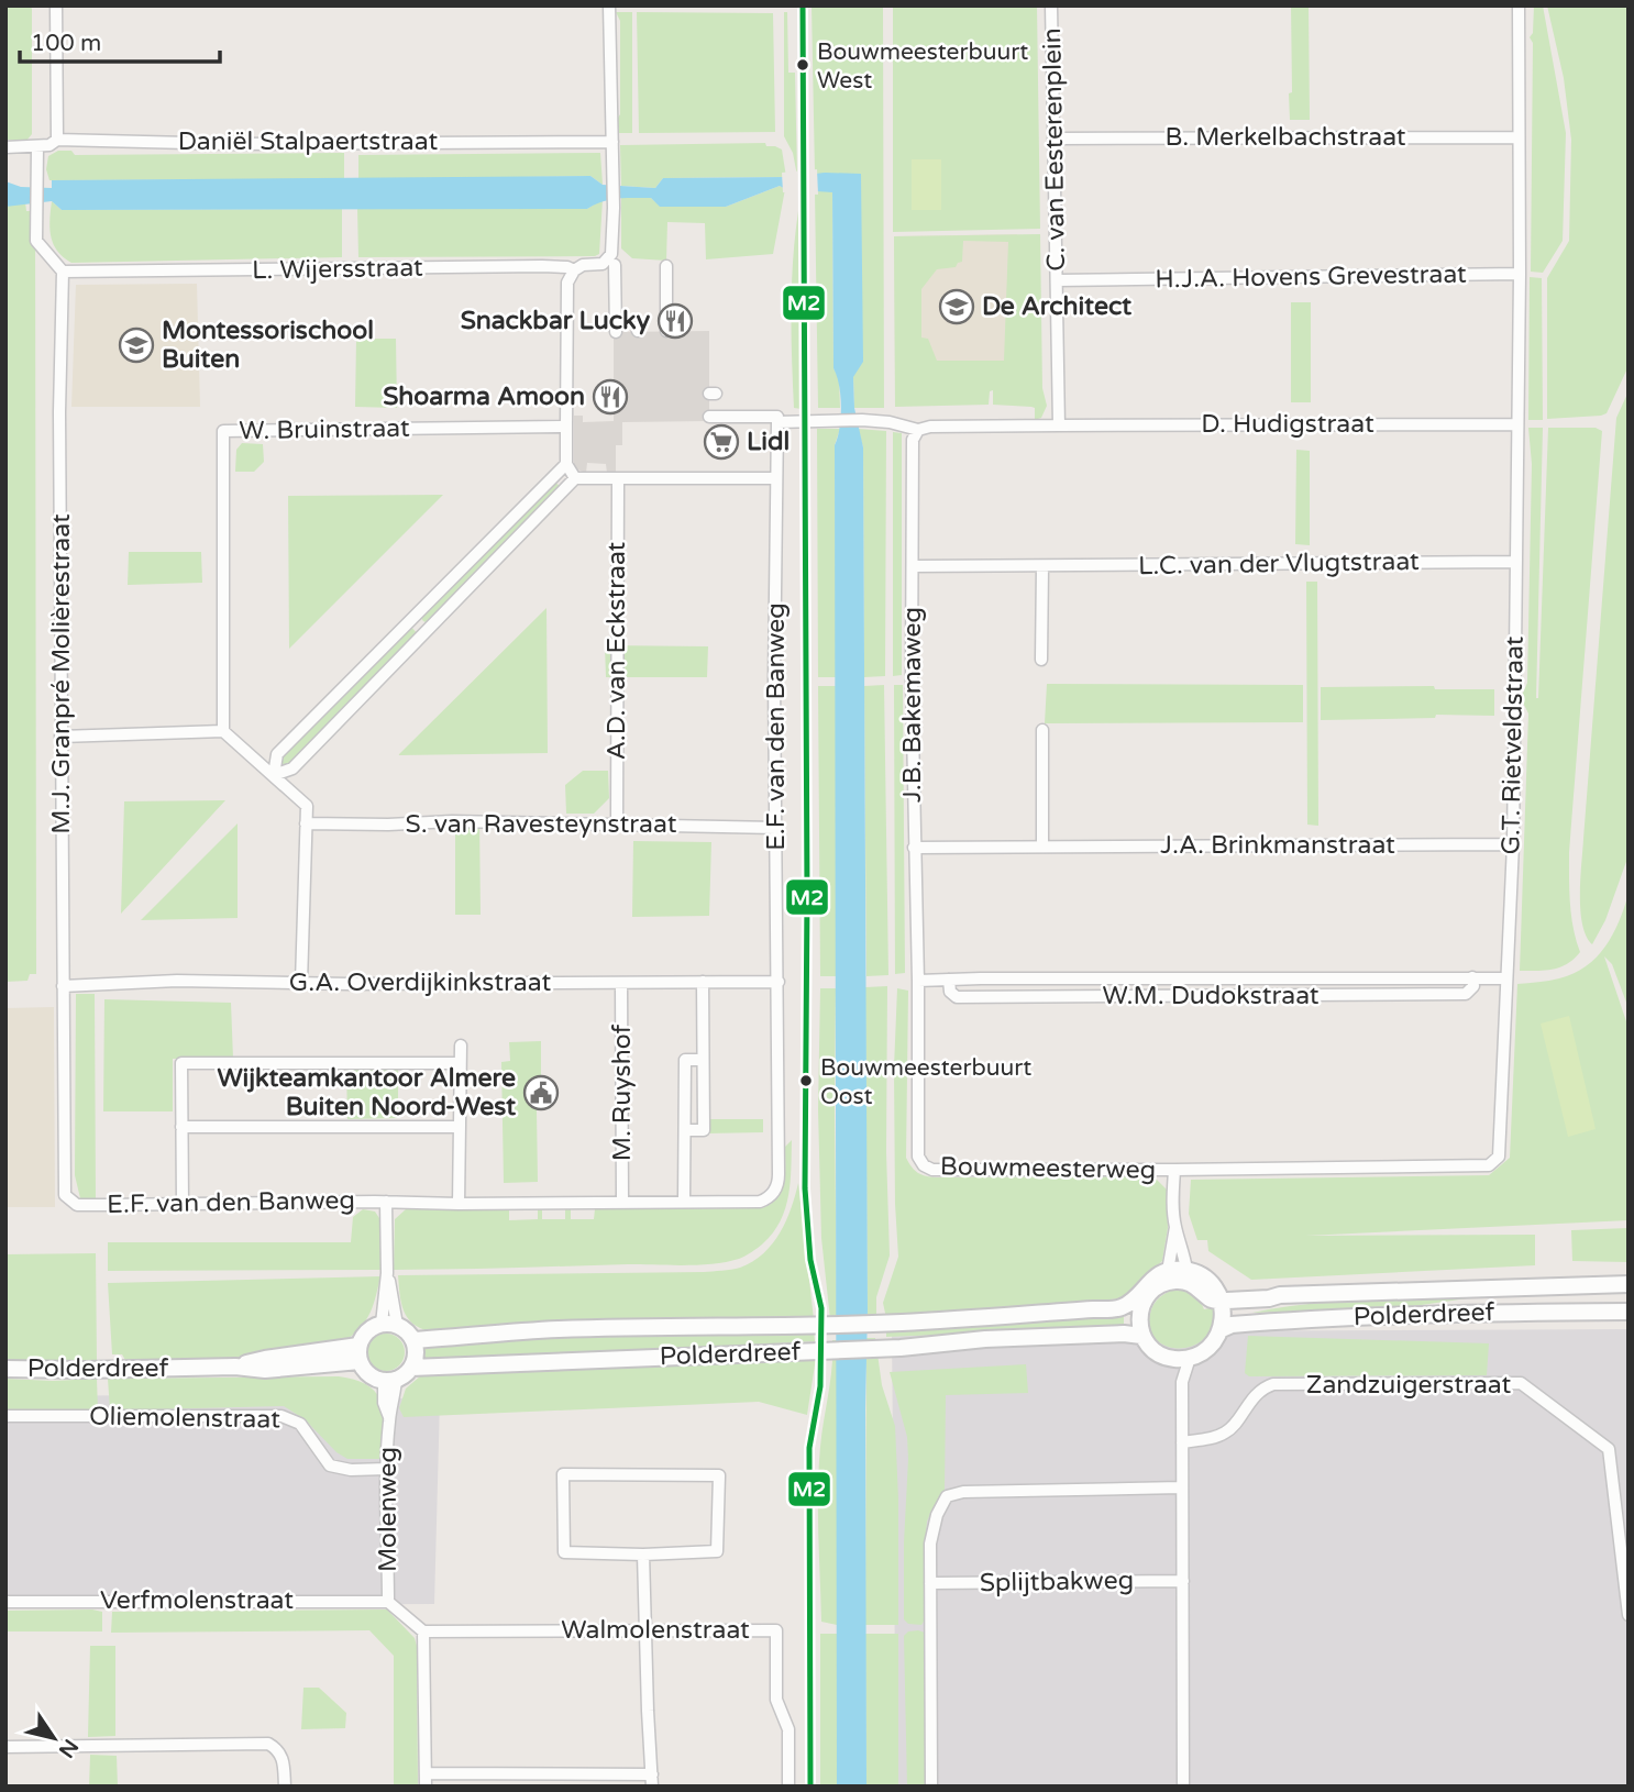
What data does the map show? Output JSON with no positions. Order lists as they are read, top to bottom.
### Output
{
  "streets": {
    "main road": ["Polderdreef"],
    "street": [
      "B. Merkelbachstraat",
      "Daniël Stalpaertstraat",
      "C. van Eesterenplein",
      "L. Wijersstraat",
      "H.J.A. Hovens Grevestraat",
      "D. Hudigstraat",
      "W. Bruinstraat",
      "L.C. van der Vlugtstraat",
      "A.D. van Eckstraat",
      "M.J. Granpré Molièrestraat",
      "J.B. Bakemaweg",
      "E.F. van den Banweg",
      "G.T. Rietveldstraat",
      "S. van Ravesteynstraat",
      "J.A. Brinkmanstraat",
      "G.A. Overdijkinkstraat",
      "W.M. Dudokstraat",
      "M. Ruyshof",
      "Bouwmeesterweg",
      "Zandzuigerstraat",
      "Oliemolenstraat",
      "Molenweg",
      "Splijtbakweg",
      "Verfmolenstraat",
      "Walmolenstraat"
    ]
  },
  "crossings": [
    ["B. Merkelbachstraat", "C. van Eesterenplein"],
    ["B. Merkelbachstraat", "G.T. Rietveldstraat"],
    ["C. van Eesterenplein", "H.J.A. Hovens Grevestraat"],
    ["C. van Eesterenplein", "D. Hudigstraat"],
    ["L. Wijersstraat", "M.J. Granpré Molièrestraat"],
    ["H.J.A. Hovens Grevestraat", "G.T. Rietveldstraat"],
    ["D. Hudigstraat", "G.T. Rietveldstraat"],
    ["L.C. van der Vlugtstraat", "J.B. Bakemaweg"],
    ["L.C. van der Vlugtstraat", "G.T. Rietveldstraat"],
    ["A.D. van Eckstraat", "S. van Ravesteynstraat"],
    ["M.J. Granpré Molièrestraat", "E.F. van den Banweg"],
    ["M.J. Granpré Molièrestraat", "G.A. Overdijkinkstraat"],
    ["J.B. Bakemaweg", "J.A. Brinkmanstraat"],
    ["J.B. Bakemaweg", "W.M. Dudokstraat"],
    ["J.B. Bakemaweg", "Bouwmeesterweg"],
    ["E.F. van den Banweg", "S. van Ravesteynstraat"],
    ["E.F. van den Banweg", "G.A. Overdijkinkstraat"],
    ["E.F. van den Banweg", "M. Ruyshof"],
    ["E.F. van den Banweg", "Polderdreef"],
    ["E.F. van den Banweg", "Molenweg"],
    ["G.T. Rietveldstraat", "J.A. Brinkmanstraat"],
    ["G.T. Rietveldstraat", "W.M. Dudokstraat"],
    ["G.T. Rietveldstraat", "Bouwmeesterweg"],
    ["G.A. Overdijkinkstraat", "M. Ruyshof"],
    ["W.M. Dudokstraat", "Bouwmeesterweg"],
    ["Polderdreef", "Molenweg"],
    ["Oliemolenstraat", "Molenweg"],
    ["Molenweg", "Verfmolenstraat"]
  ],
  "places": {
    "other": ["Bouwmeesterbuurt West", "Bouwmeesterbuurt Oost"],
    "school or university": ["De Architect", "Montessorischool Buiten"],
    "restaurant": ["Snackbar Lucky", "Shoarma Amoon"],
    "supermarket": ["Lidl"],
    "public building": ["Wijkteamkantoor Almere Buiten Noord-West"]
  },
  "lines": ["transit line M2"],
  "scale_bar": "100 m",
  "north": "bottom right"
}
